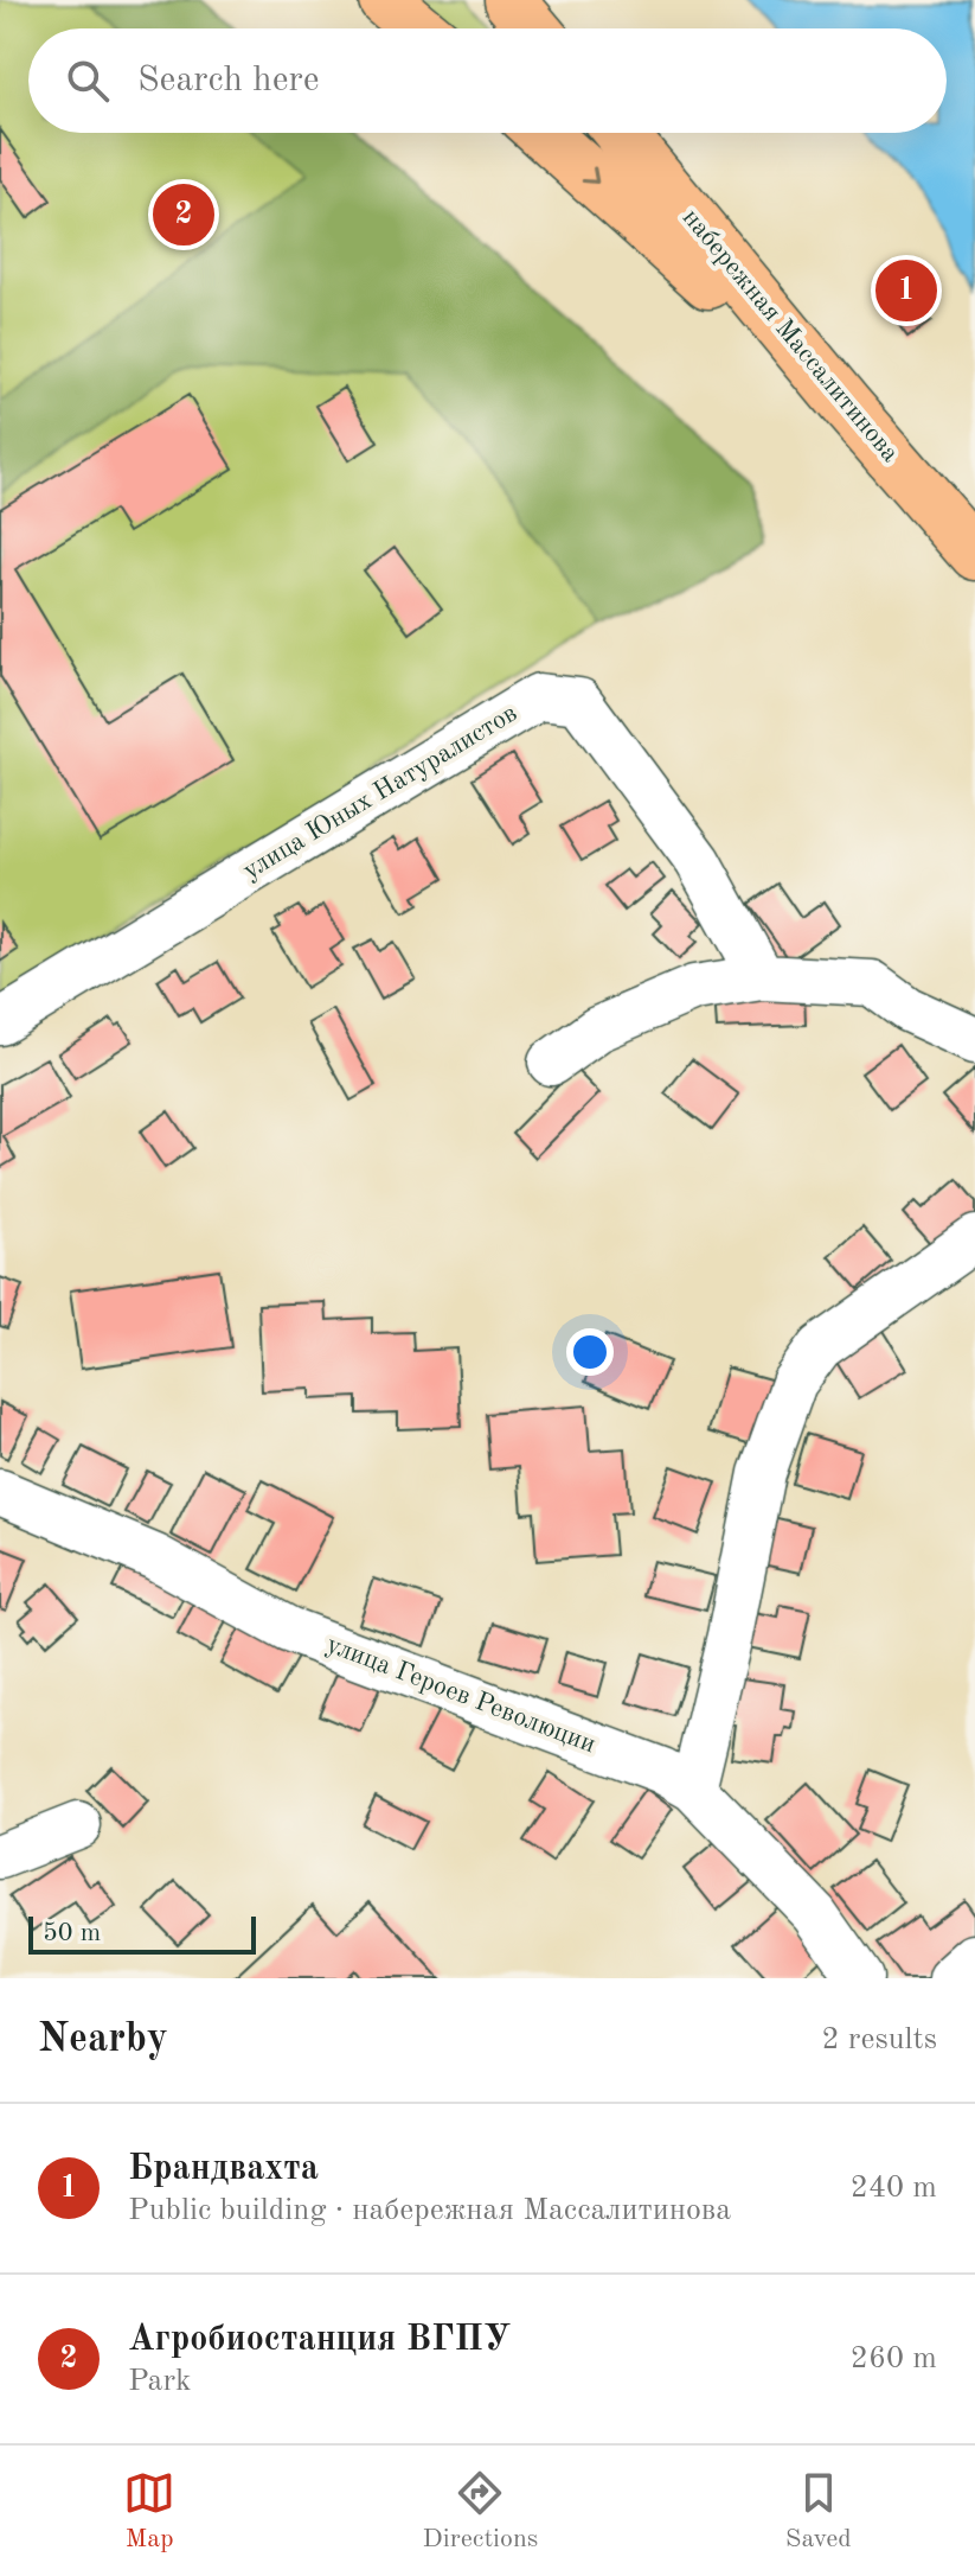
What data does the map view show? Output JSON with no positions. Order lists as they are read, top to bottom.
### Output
{
  "streets": {
    "main road": ["набережная Массалитинова"],
    "street": ["улица Юных Натуралистов", "улица Героев Революции"]
  },
  "scale_bar": "50 m",
  "page": {
    "search": "Search here",
    "pins": ["2", "1"],
    "scale": "50 m",
    "heading": ["Nearby", "2 results"],
    "list": [
      {
        "mark": "1",
        "name": "Брандвахта",
        "note": "Public building · набережная Массалитинова",
        "value": "240 m"
      },
      {
        "mark": "2",
        "name": "Агробиостанция ВГПУ",
        "note": "Park",
        "value": "260 m"
      }
    ],
    "nav": ["Map", "Directions", "Saved"]
  }
}
